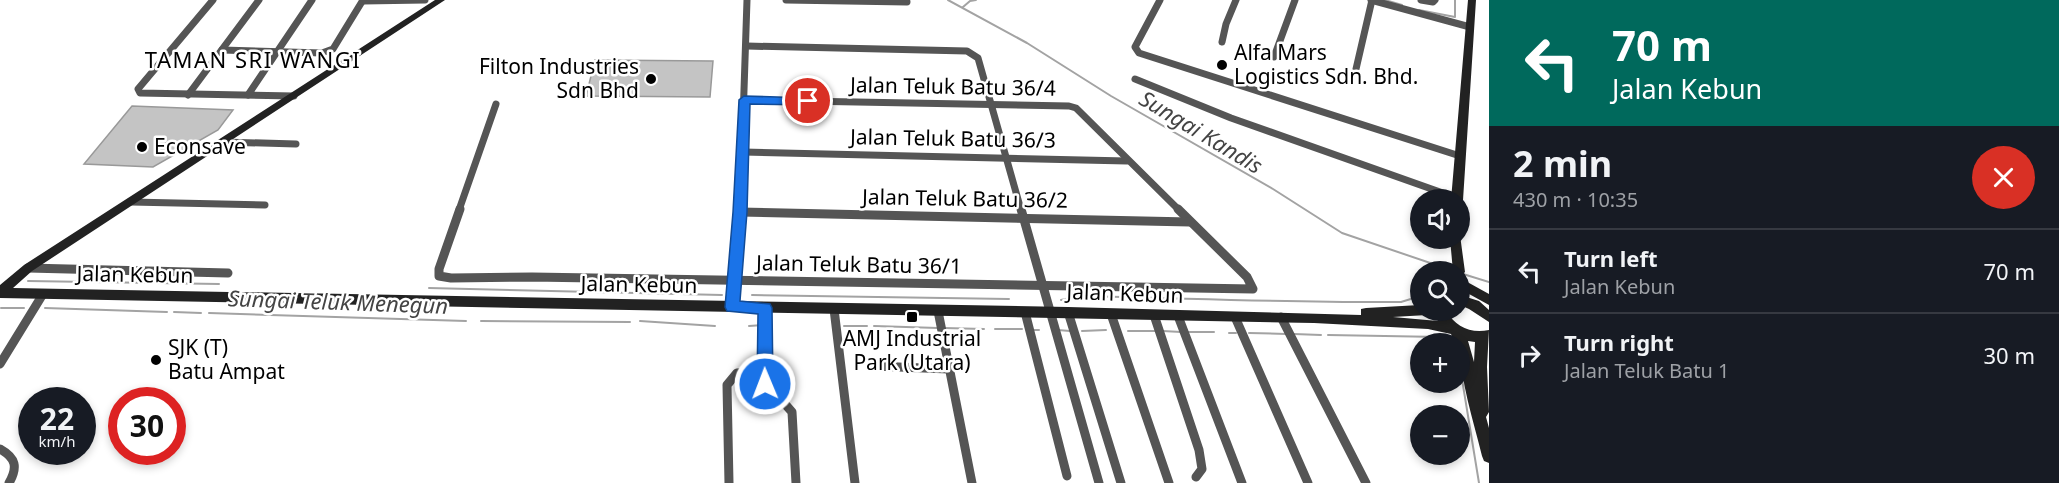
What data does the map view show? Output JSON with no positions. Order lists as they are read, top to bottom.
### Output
{
  "streets": {
    "main road": ["Jalan Kebun"],
    "street": [
      "Jalan Teluk Batu 36/4",
      "Jalan Teluk Batu 36/3",
      "Jalan Teluk Batu 36/2",
      "Jalan Teluk Batu 36/1"
    ]
  },
  "crossings": [
    ["Jalan Teluk Batu 36/2", "Jalan Teluk Batu 36/1"]
  ],
  "districts": ["TAMAN SRI WANGI"],
  "water": ["Sungai Kandis", "Sungai Teluk Menegun"],
  "places": {
    "other": [
      "Alfa Mars Logistics Sdn. Bhd.",
      "Filton Industries Sdn Bhd",
      "Econsave",
      "SJK (T) Batu Ampat"
    ],
    "transit": ["AMJ Industrial Park (Utara)"]
  },
  "page": {
    "turn": ["70 m", "Jalan Kebun"],
    "heading": ["2 min", "430 m · 10:35"],
    "map_buttons": ["+", "−"],
    "list": [
      {
        "name": "Turn left",
        "note": "Jalan Kebun",
        "value": "70 m"
      },
      {
        "name": "Turn right",
        "note": "Jalan Teluk Batu 1",
        "value": "30 m"
      }
    ],
    "speed": "22 km/h",
    "limit": "30"
  }
}
